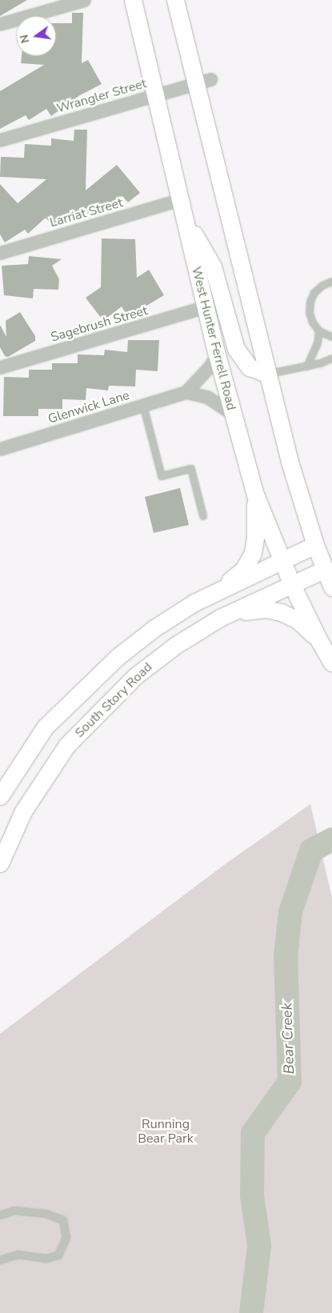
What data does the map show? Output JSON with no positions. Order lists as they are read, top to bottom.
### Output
{
  "streets": {
    "main road": ["West Hunter Ferrell Road", "South Story Road"],
    "street": [
      "Wrangler Street",
      "Larriat Street",
      "Sagebrush Street",
      "Glenwick Lane"
    ]
  },
  "crossings": [
    ["Wrangler Street", "West Hunter Ferrell Road"],
    ["Larriat Street", "West Hunter Ferrell Road"],
    ["Sagebrush Street", "West Hunter Ferrell Road"],
    ["West Hunter Ferrell Road", "Glenwick Lane"],
    ["West Hunter Ferrell Road", "South Story Road"]
  ],
  "water": ["Bear Creek"],
  "parks": ["Running Bear Park"],
  "north": "left"
}
